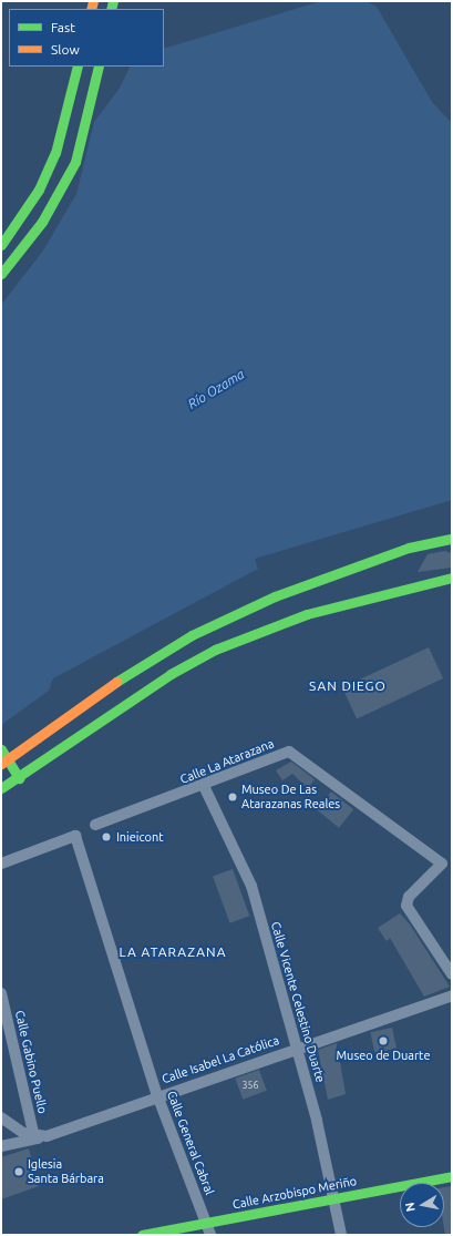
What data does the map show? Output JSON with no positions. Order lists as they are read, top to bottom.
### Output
{
  "streets": {
    "main road": ["Calle Arzobispo Meriño"],
    "street": [
      "Calle La Atarazana",
      "Calle Vicente Celestino Duarte",
      "Calle Isabel La Católica",
      "Calle Gabino Puello",
      "Calle General Cabral"
    ]
  },
  "crossings": [
    ["Calle La Atarazana", "Calle Vicente Celestino Duarte"],
    ["Calle Vicente Celestino Duarte", "Calle Isabel La Católica"],
    ["Calle Vicente Celestino Duarte", "Calle Arzobispo Meriño"],
    ["Calle Isabel La Católica", "Calle Gabino Puello"],
    ["Calle Isabel La Católica", "Calle General Cabral"],
    ["Calle General Cabral", "Calle Arzobispo Meriño"]
  ],
  "districts": ["SAN DIEGO", "LA ATARAZANA"],
  "water": ["Río Ozama"],
  "places": [
    "Museo De Las Atarazanas Reales",
    "Inieicont",
    "Museo de Duarte",
    "Iglesia Santa Bárbara"
  ],
  "house_numbers": ["356"],
  "legend": ["Fast", "Slow"],
  "north": "left"
}
